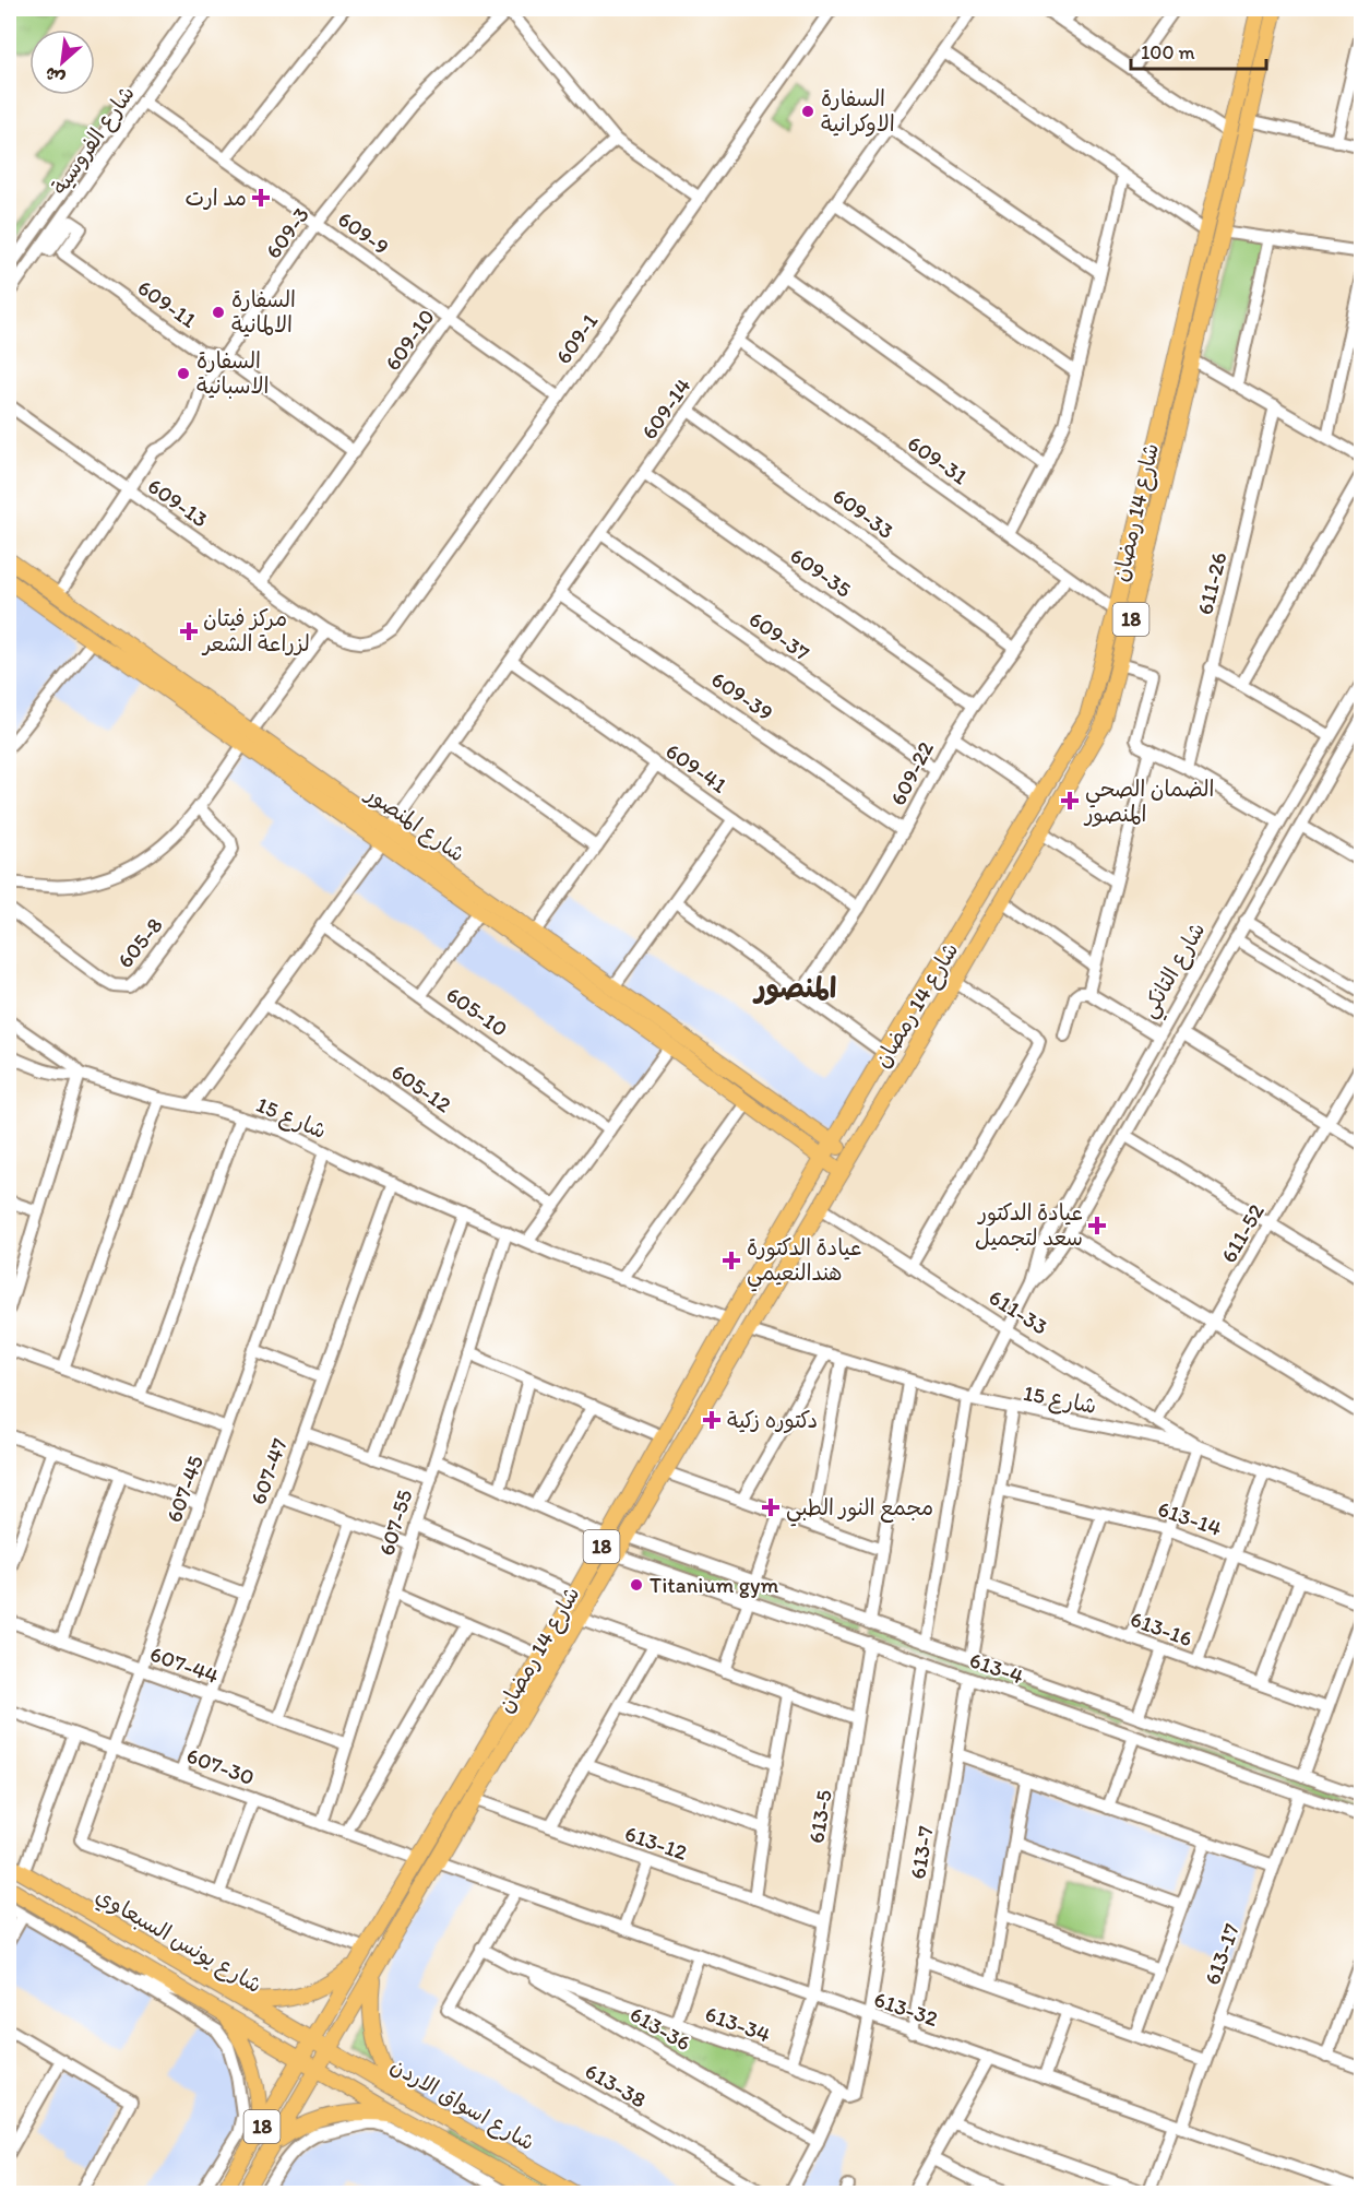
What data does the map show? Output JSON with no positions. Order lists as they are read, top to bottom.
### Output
{
  "streets": {
    "main road": [
      "شارع 14 رمضان",
      "18",
      "شارع المنصور",
      "شارع يونس السبعاوي",
      "شارع اسواق الاردن"
    ],
    "street": [
      "شارع الفروسية",
      "609-3",
      "609-9",
      "609-11",
      "609-1",
      "609-10",
      "609-14",
      "609-31",
      "609-13",
      "609-33",
      "609-35",
      "611-26",
      "609-37",
      "609-39",
      "609-41",
      "609-22",
      "605-8",
      "شارع التانكي",
      "605-10",
      "605-12",
      "شارع 15",
      "611-52",
      "611-33",
      "607-47",
      "607-45",
      "613-14",
      "607-55",
      "613-16",
      "607-44",
      "613-4",
      "607-30",
      "613-5",
      "613-12",
      "613-7",
      "613-17",
      "613-32",
      "613-34",
      "613-36",
      "613-38"
    ]
  },
  "crossings": [
    ["شارع الفروسية", "609-9"],
    ["شارع الفروسية", "609-11"],
    ["609-3", "609-9"],
    ["609-3", "609-11"],
    ["609-3", "609-13"],
    ["609-3", "شارع المنصور"],
    ["609-9", "609-1"],
    ["609-9", "609-10"],
    ["609-11", "609-10"],
    ["609-1", "609-13"],
    ["609-10", "609-13"],
    ["609-14", "609-31"],
    ["609-14", "609-33"],
    ["609-14", "609-35"],
    ["609-14", "609-37"],
    ["609-14", "609-39"],
    ["609-14", "609-41"],
    ["609-14", "شارع المنصور"],
    ["609-14", "605-10"],
    ["609-14", "605-12"],
    ["609-14", "شارع 15"],
    ["609-31", "شارع 14 رمضان"],
    ["609-31", "609-22"],
    ["شارع 14 رمضان", "شارع المنصور"],
    ["شارع 14 رمضان", "شارع 15"],
    ["شارع 14 رمضان", "611-33"],
    ["شارع 14 رمضان", "613-4"],
    ["شارع 14 رمضان", "607-30"],
    ["شارع 14 رمضان", "613-12"],
    ["شارع 14 رمضان", "شارع يونس السبعاوي"],
    ["شارع 14 رمضان", "613-32"],
    ["شارع 14 رمضان", "شارع اسواق الاردن"],
    ["609-33", "609-22"],
    ["609-35", "609-22"],
    ["609-37", "609-22"],
    ["609-39", "609-22"],
    ["609-41", "609-22"],
    ["شارع التانكي", "شارع 15"],
    ["شارع التانكي", "611-33"],
    ["شارع التانكي", "613-4"],
    ["شارع 15", "611-33"],
    ["شارع 15", "607-47"],
    ["شارع 15", "607-45"],
    ["شارع 15", "607-55"],
    ["611-52", "611-33"],
    ["607-47", "607-44"],
    ["607-47", "607-30"],
    ["607-45", "607-44"],
    ["607-45", "607-30"],
    ["607-55", "607-44"],
    ["607-55", "607-30"],
    ["613-4", "613-5"],
    ["613-4", "613-7"],
    ["613-4", "613-17"],
    ["613-5", "613-12"],
    ["613-5", "613-32"],
    ["613-5", "613-34"],
    ["613-7", "613-32"],
    ["شارع يونس السبعاوي", "شارع اسواق الاردن"],
    ["613-17", "613-32"],
    ["613-34", "613-36"],
    ["613-36", "613-38"]
  ],
  "districts": ["المنصور"],
  "places": {
    "other": [
      "السفارة الاوكرانية",
      "السفارة الالمانية",
      "السفارة الاسبانية",
      "Titanium gym"
    ],
    "health": [
      "مد ارت",
      "مركز فيتان لزراعة الشعر",
      "الضمان الصحي المنصور",
      "عيادة الدكتور سعد لتجميل",
      "عيادة الدكتورة هندالنعيمي",
      "دكتوره زكية",
      "مجمع النور الطبي"
    ]
  },
  "scale_bar": "100 m",
  "north": "bottom left"
}
